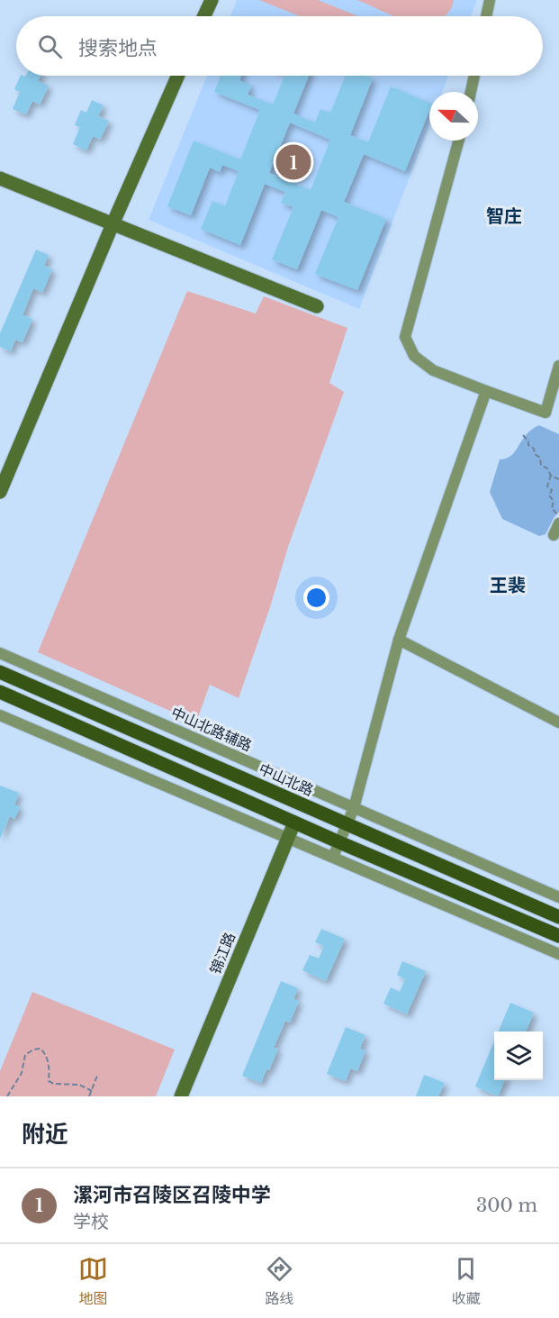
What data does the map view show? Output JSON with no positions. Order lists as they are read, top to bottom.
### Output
{
  "streets": {
    "main road": ["中山北路"],
    "street": ["中山北路辅路", "锦江路"]
  },
  "districts": ["智庄", "王裴"],
  "north": "left",
  "page": {
    "search": "搜索地点",
    "pins": "1",
    "heading": "附近",
    "list": [
      {
        "mark": "1",
        "name": "漯河市召陵区召陵中学",
        "note": "学校",
        "value": "300 m"
      }
    ],
    "nav": ["地图", "路线", "收藏"]
  }
}
